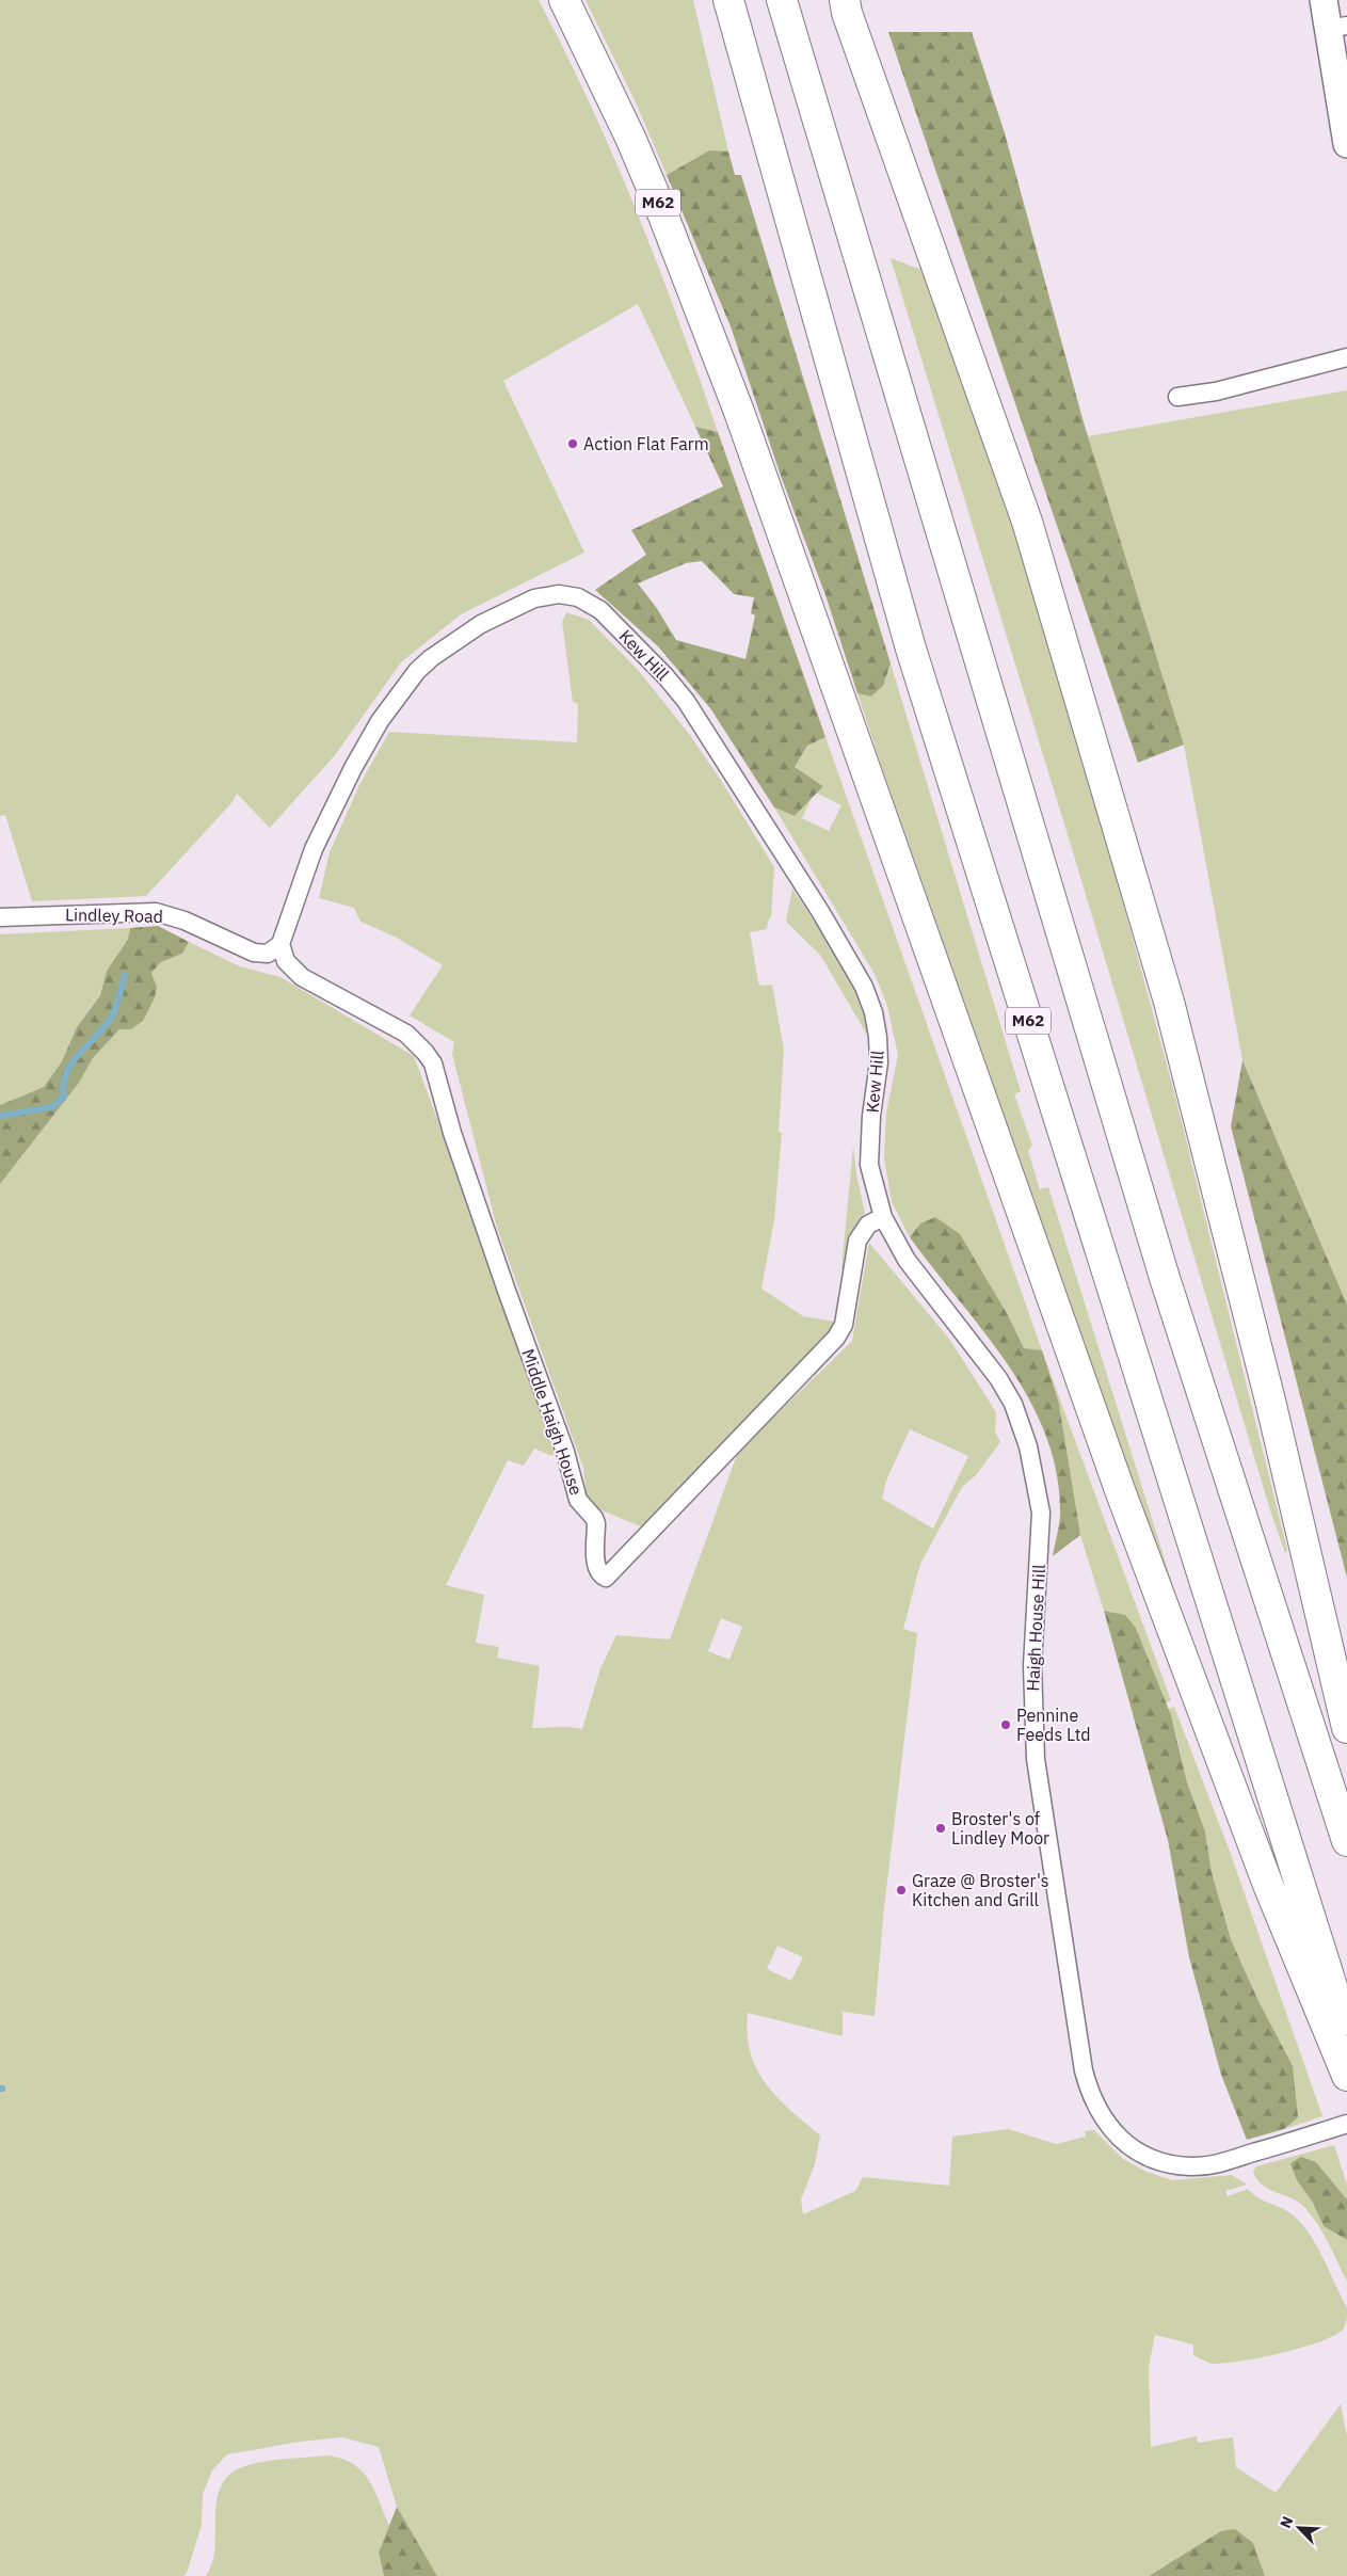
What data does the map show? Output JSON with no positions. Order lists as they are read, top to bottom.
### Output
{
  "streets": {
    "highway": ["M62"],
    "street": [
      "Kew Hill",
      "Lindley Road",
      "Middle Haigh House",
      "Haigh House Hill"
    ]
  },
  "crossings": [
    ["Kew Hill", "Lindley Road"],
    ["Kew Hill", "Middle Haigh House"],
    ["Kew Hill", "Haigh House Hill"],
    ["Lindley Road", "Middle Haigh House"],
    ["Middle Haigh House", "Haigh House Hill"]
  ],
  "places": [
    "Action Flat Farm",
    "Pennine Feeds Ltd",
    "Broster's of Lindley Moor",
    "Graze @ Broster's Kitchen and Grill"
  ],
  "north": "top left"
}
